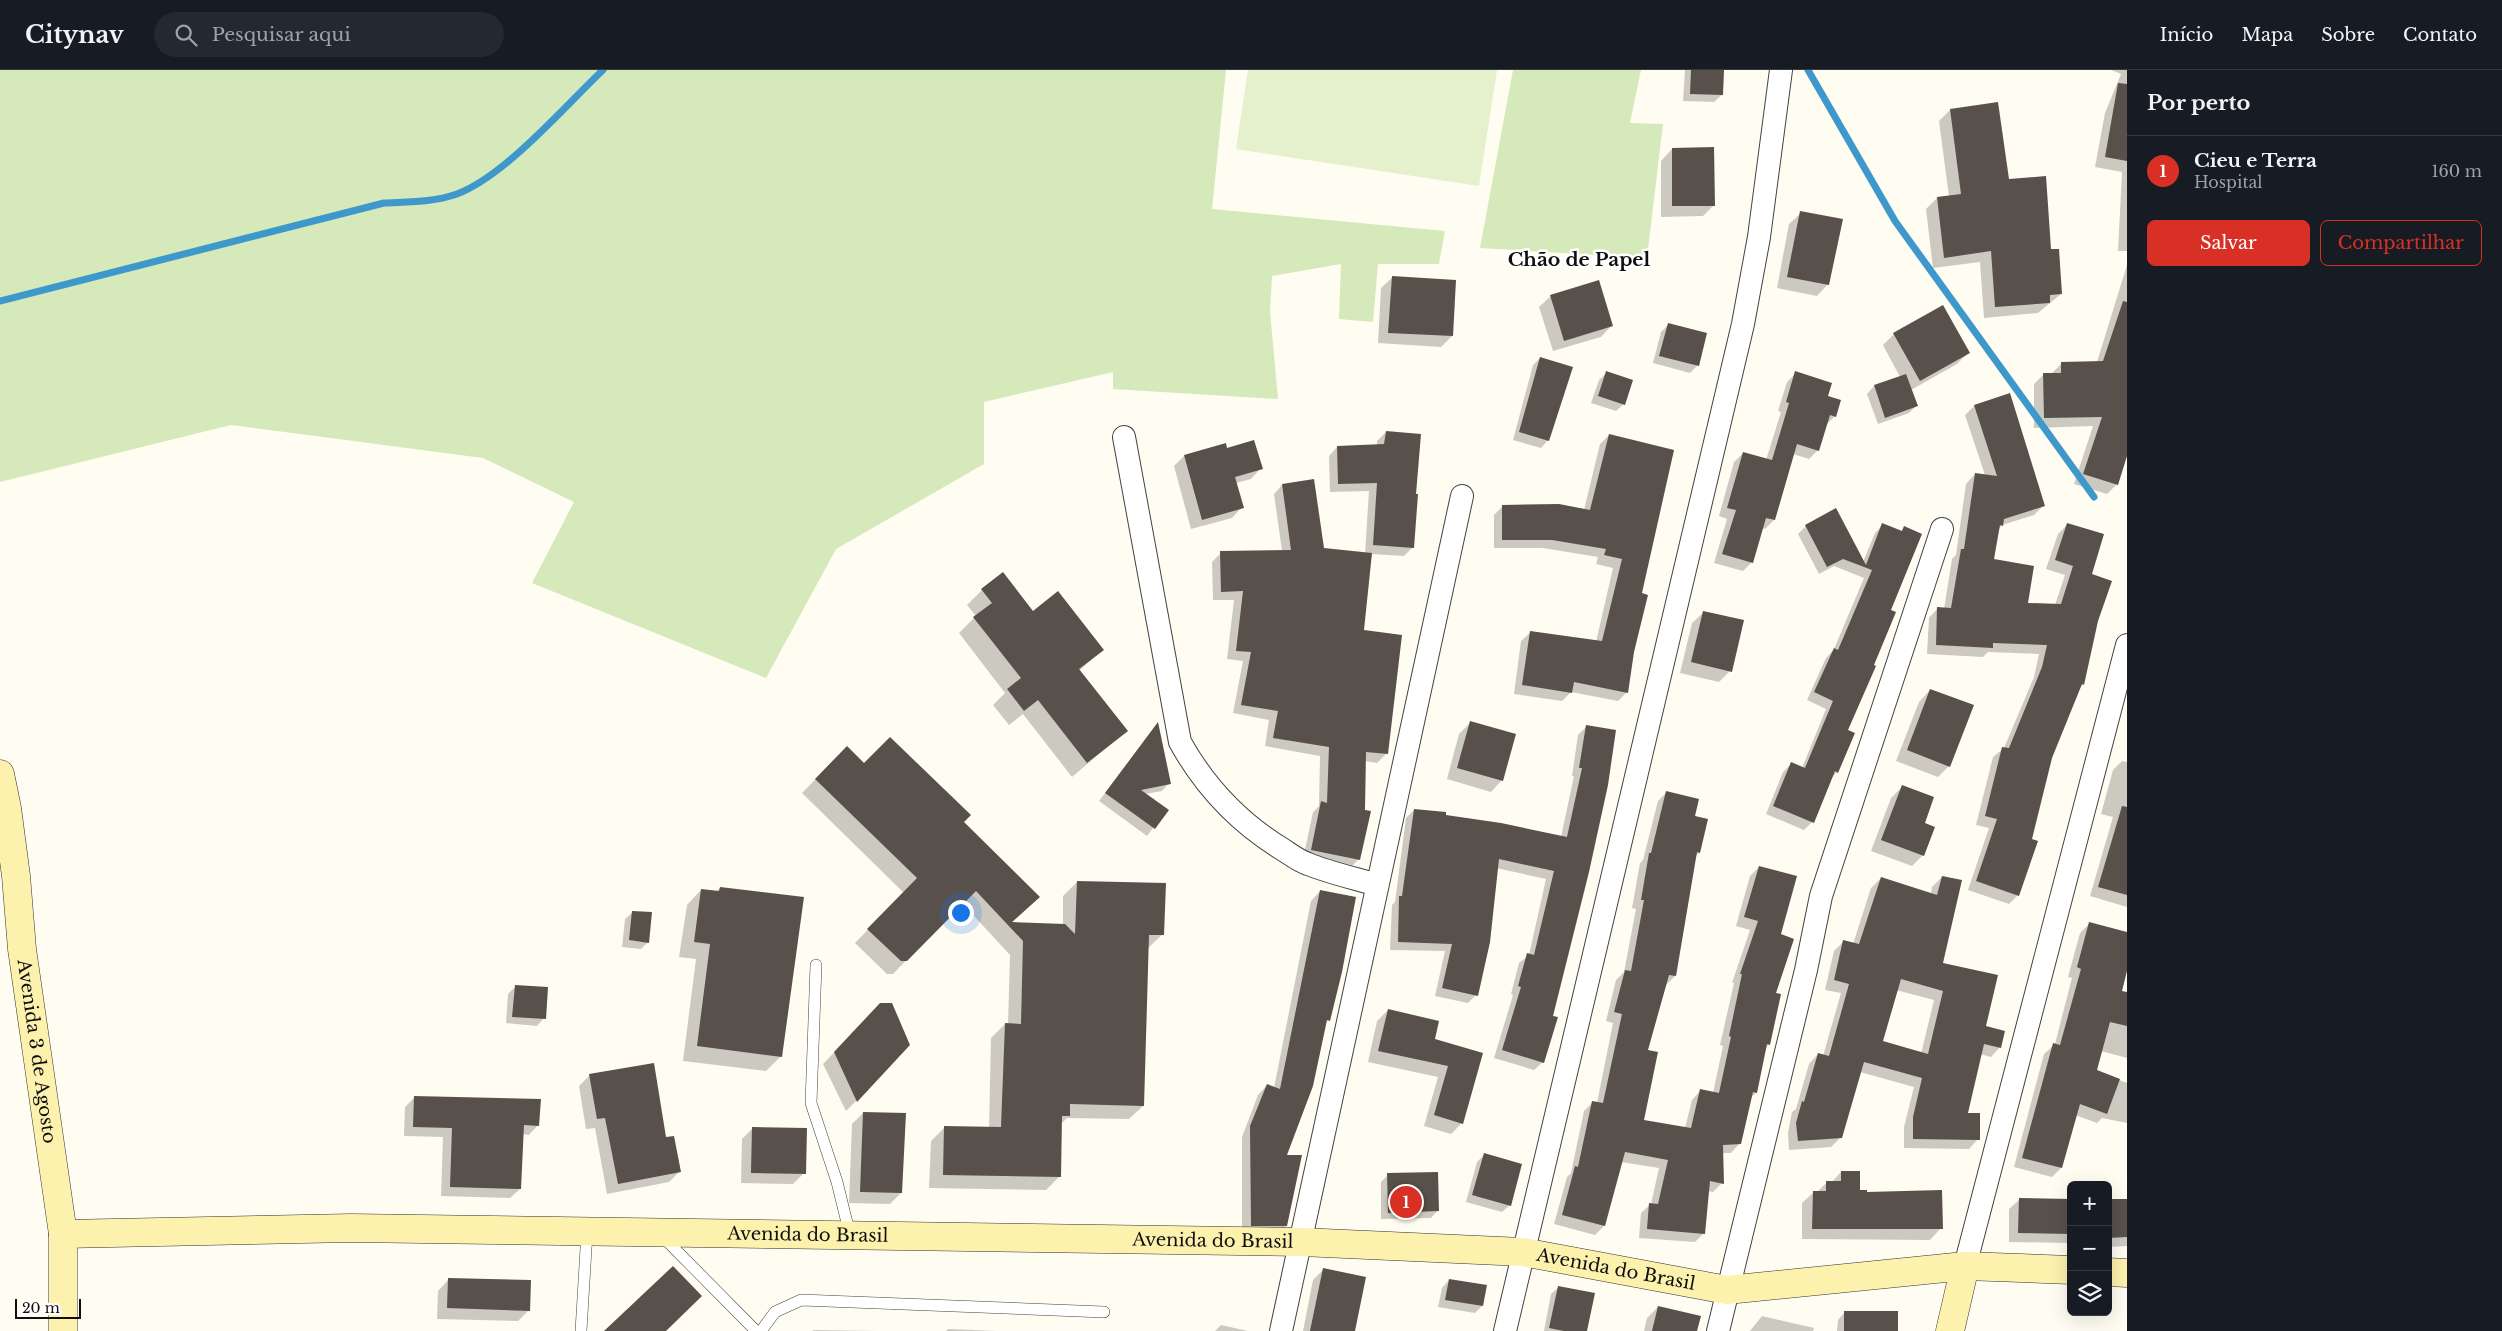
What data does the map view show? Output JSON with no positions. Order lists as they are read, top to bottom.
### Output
{
  "streets": {
    "street": ["Avenida 3 de Agosto", "Avenida do Brasil"]
  },
  "crossings": [
    ["Avenida 3 de Agosto", "Avenida do Brasil"]
  ],
  "districts": ["Chão de Papel"],
  "scale_bar": "20 m",
  "page": {
    "header": "Citynav",
    "search": "Pesquisar aqui",
    "nav": [
      "Início",
      "Mapa",
      "Sobre",
      "Contato"
    ],
    "heading": "Por perto",
    "list": [
      {
        "mark": "1",
        "name": "Cieu e Terra",
        "note": "Hospital",
        "value": "160 m"
      }
    ],
    "buttons": ["Salvar", "Compartilhar"],
    "map_buttons": ["+", "−"],
    "pins": "1",
    "scale": "20 m"
  }
}
